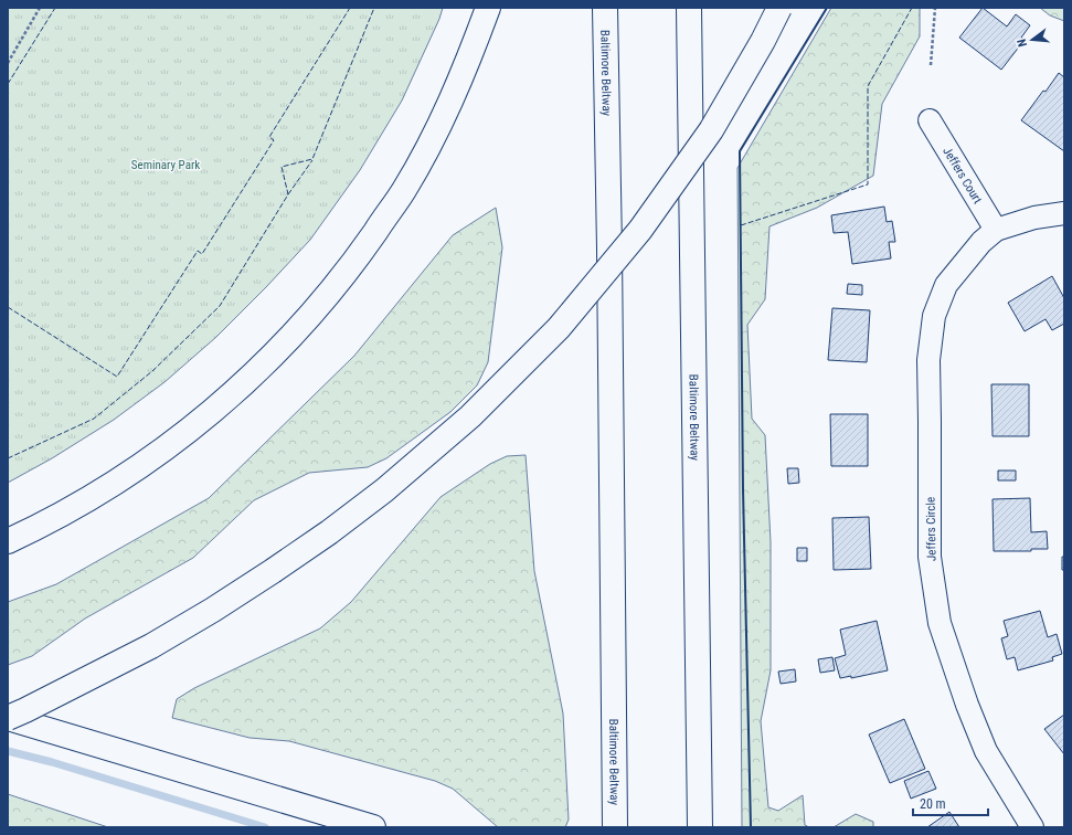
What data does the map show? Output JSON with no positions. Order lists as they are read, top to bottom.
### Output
{
  "streets": {
    "highway": ["Baltimore Beltway"],
    "street": ["Jeffers Court", "Jeffers Circle"]
  },
  "crossings": [
    ["Jeffers Court", "Jeffers Circle"]
  ],
  "parks": ["Seminary Park"],
  "scale_bar": "20 m",
  "north": "left"
}
